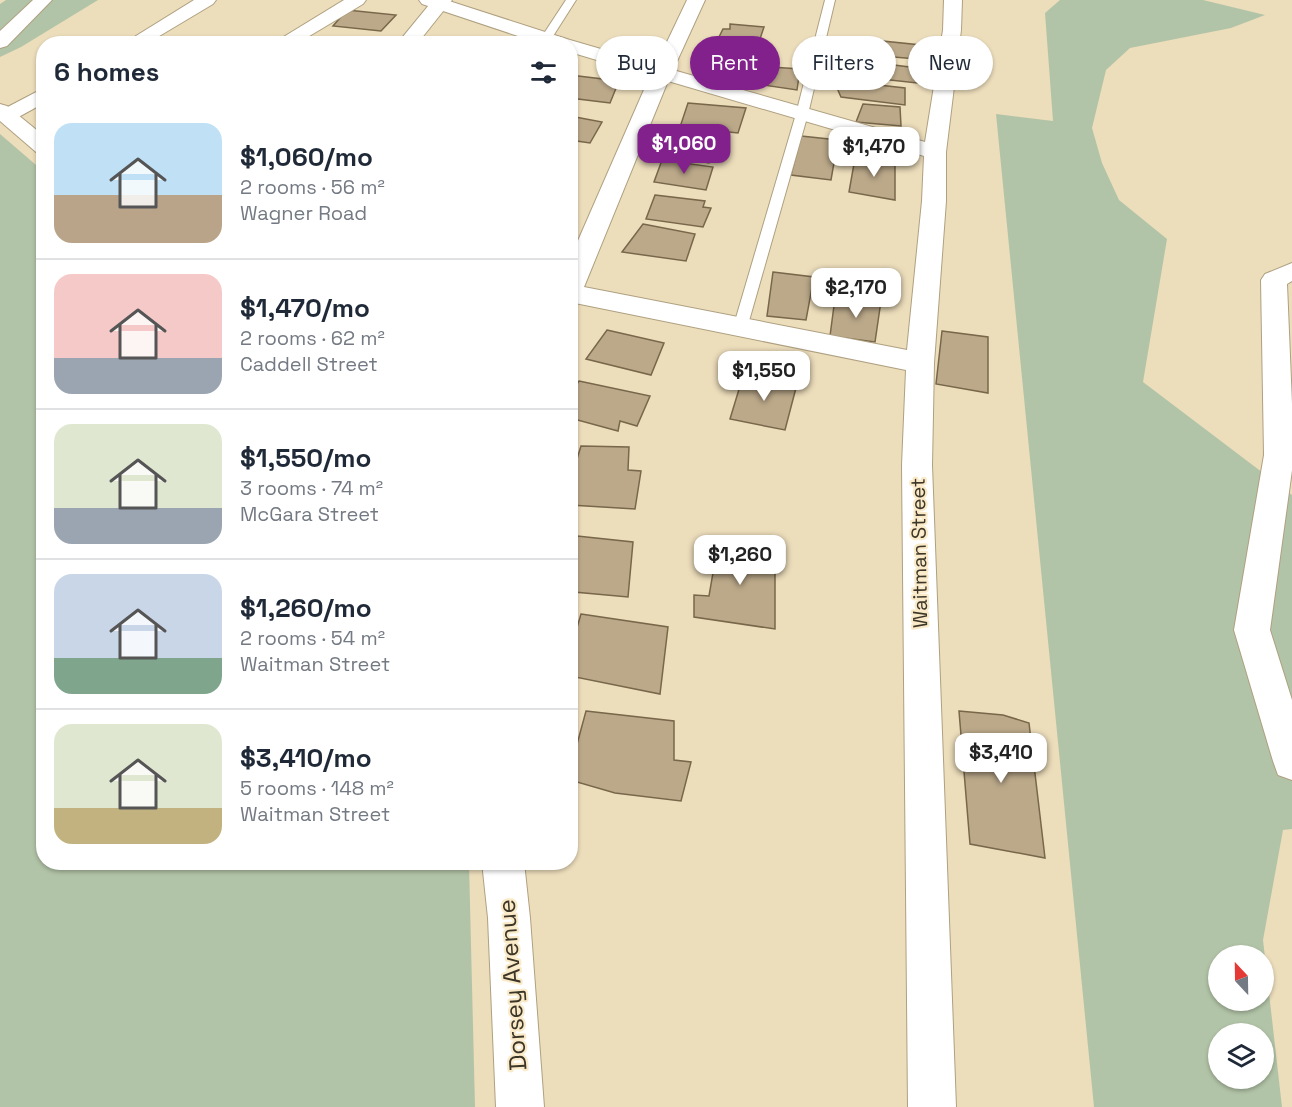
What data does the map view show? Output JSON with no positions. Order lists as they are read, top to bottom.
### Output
{
  "streets": {
    "street": ["Waitman Street", "Dorsey Avenue"]
  },
  "north": "top",
  "page": {
    "chip": [
      "Buy",
      "Rent",
      "Filters",
      "New"
    ],
    "heading": "6 homes",
    "list": [
      {
        "name": "$1,060/mo",
        "note": "2 rooms · 56 m² · Wagner Road"
      },
      {
        "name": "$1,470/mo",
        "note": "2 rooms · 62 m² · Caddell Street"
      },
      {
        "name": "$1,550/mo",
        "note": "3 rooms · 74 m² · McGara Street"
      },
      {
        "name": "$1,260/mo",
        "note": "2 rooms · 54 m² · Waitman Street"
      },
      {
        "name": "$3,410/mo",
        "note": "5 rooms · 148 m² · Waitman Street"
      }
    ],
    "price": [
      "$1,060",
      "$1,470",
      "$2,170",
      "$1,550",
      "$1,260",
      "$3,410"
    ]
  }
}
